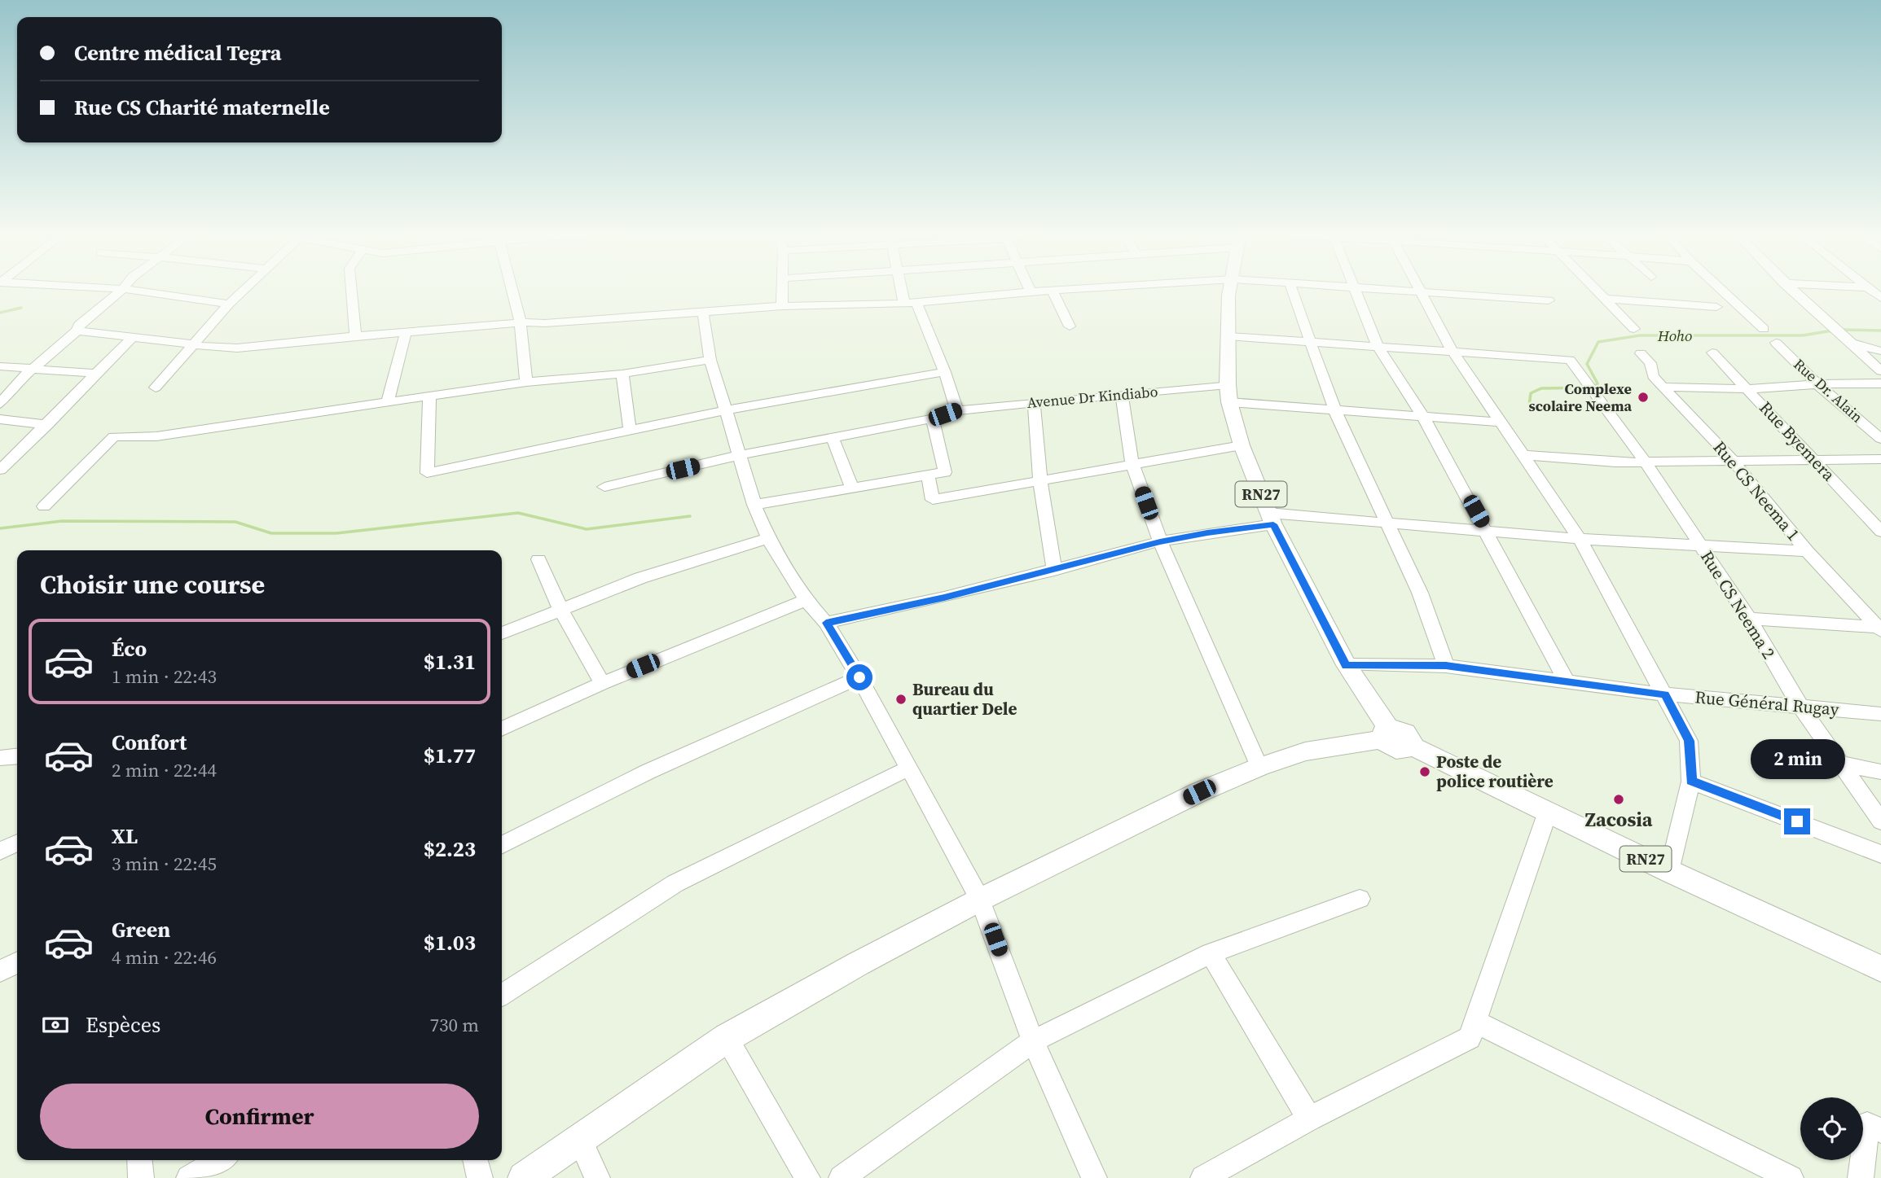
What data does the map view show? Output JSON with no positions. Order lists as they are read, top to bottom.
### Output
{
  "streets": {
    "main road": ["RN27"],
    "street": [
      "Rue Dr. Alain",
      "Avenue Dr Kindiabo",
      "Rue Byemera",
      "Rue CS Neema 1",
      "Rue CS Neema 2",
      "Rue Général Rugay"
    ]
  },
  "crossings": [
    ["Avenue Dr Kindiabo", "RN27"],
    ["RN27", "Rue CS Neema 2"],
    ["RN27", "Rue Général Rugay"],
    ["Rue CS Neema 2", "Rue Général Rugay"]
  ],
  "water": ["Hoho"],
  "places": [
    "Complexe scolaire Neema",
    "Bureau du quartier Dele",
    "Poste de police routière",
    "Zacosia"
  ],
  "page": {
    "banner": ["Centre médical Tegra", "Rue CS Charité maternelle"],
    "heading": "Choisir une course",
    "list": [
      {
        "name": "Éco",
        "note": "1 min · 22:43",
        "value": "$1.31"
      },
      {
        "name": "Confort",
        "note": "2 min · 22:44",
        "value": "$1.77"
      },
      {
        "name": "XL",
        "note": "3 min · 22:45",
        "value": "$2.23"
      },
      {
        "name": "Green",
        "note": "4 min · 22:46",
        "value": "$1.03"
      }
    ],
    "bubble": "2 min",
    "pay": ["Espèces", "730 m"],
    "buttons": "Confirmer"
  }
}
